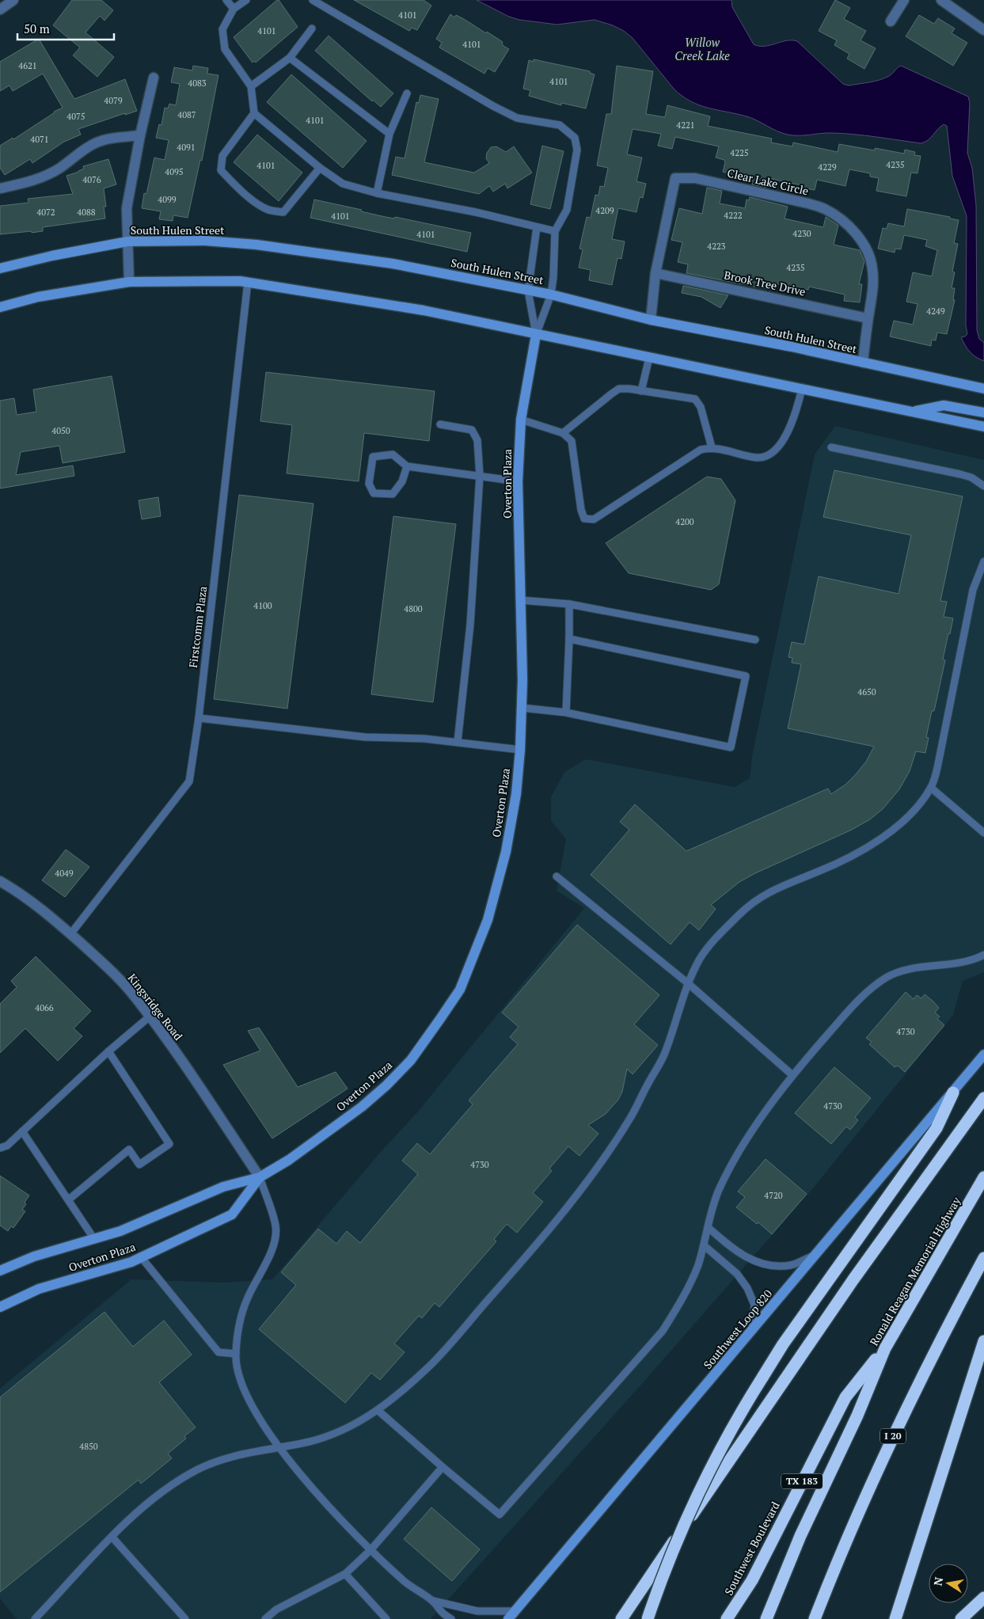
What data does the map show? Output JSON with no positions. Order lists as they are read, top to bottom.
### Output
{
  "streets": {
    "highway": [
      "Ronald Reagan Memorial Highway",
      "I 20",
      "TX 183",
      "Southwest Boulevard"
    ],
    "main road": ["South Hulen Street", "Overton Plaza", "Southwest Loop 820"],
    "street": ["Clear Lake Circle", "Brook Tree Drive", "Kingsridge Road"],
    "lane": ["Firstcomm Plaza"]
  },
  "crossings": [
    ["Clear Lake Circle", "South Hulen Street"],
    ["Clear Lake Circle", "Brook Tree Drive"],
    ["Overton Plaza", "Kingsridge Road"],
    ["Firstcomm Plaza", "Kingsridge Road"],
    ["Ronald Reagan Memorial Highway", "Southwest Boulevard"]
  ],
  "water": ["Willow Creek Lake"],
  "house_numbers": [
    "4101",
    "4101",
    "4101",
    "4621",
    "4101",
    "4083",
    "4079",
    "4087",
    "4075",
    "4101",
    "4221",
    "4071",
    "4091",
    "4225",
    "4235",
    "4101",
    "4229",
    "4095",
    "4076",
    "4099",
    "4209",
    "4072",
    "4088",
    "4222",
    "4101",
    "4230",
    "4101",
    "4223",
    "4235",
    "4249",
    "4050",
    "4200",
    "4100",
    "4800",
    "4650",
    "4049",
    "4066",
    "4730",
    "4730",
    "4730",
    "4720",
    "4850"
  ],
  "scale_bar": "50 m",
  "north": "left"
}
